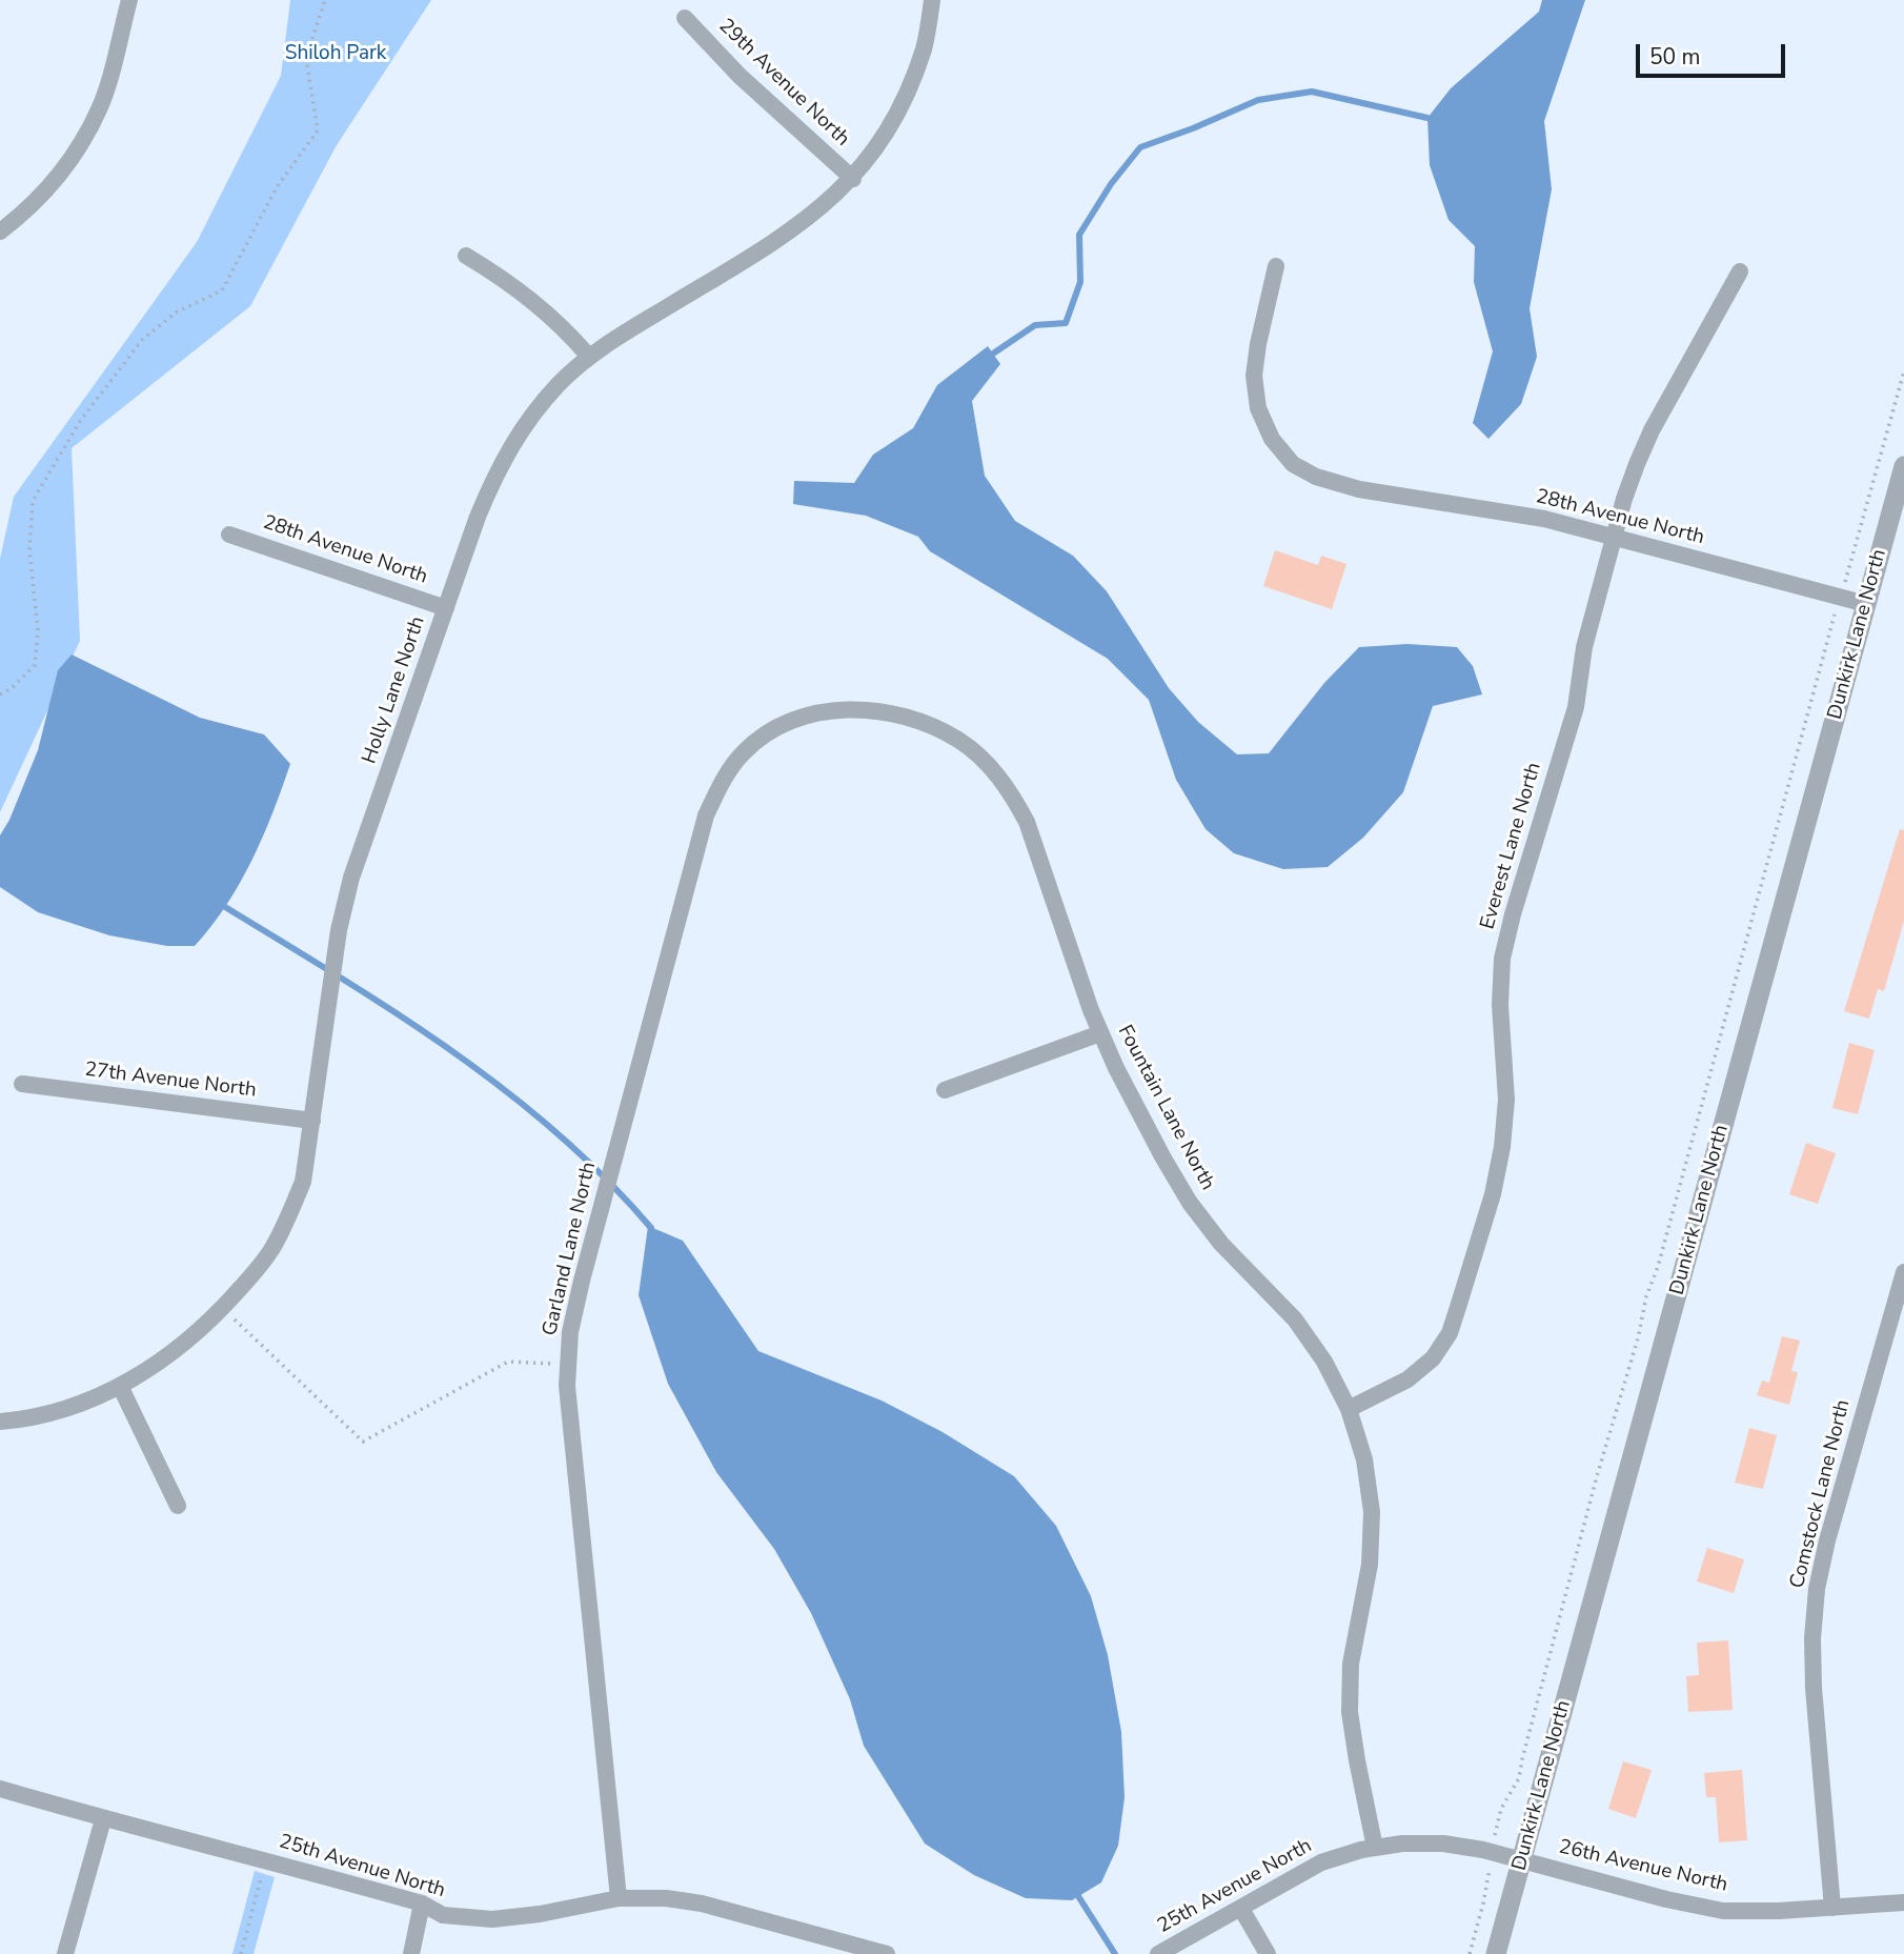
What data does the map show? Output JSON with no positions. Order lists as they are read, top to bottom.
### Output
{
  "streets": {
    "street": [
      "29th Avenue North",
      "28th Avenue North",
      "Dunkirk Lane North",
      "Holly Lane North",
      "Everest Lane North",
      "27th Avenue North",
      "Fountain Lane North",
      "Garland Lane North",
      "Comstock Lane North",
      "25th Avenue North",
      "26th Avenue North"
    ]
  },
  "crossings": [
    ["29th Avenue North", "Holly Lane North"],
    ["28th Avenue North", "Dunkirk Lane North"],
    ["28th Avenue North", "Holly Lane North"],
    ["28th Avenue North", "Everest Lane North"],
    ["Dunkirk Lane North", "26th Avenue North"],
    ["Holly Lane North", "27th Avenue North"],
    ["Everest Lane North", "Fountain Lane North"],
    ["Fountain Lane North", "Garland Lane North"],
    ["Fountain Lane North", "25th Avenue North"],
    ["Fountain Lane North", "26th Avenue North"],
    ["Garland Lane North", "25th Avenue North"],
    ["Comstock Lane North", "26th Avenue North"],
    ["25th Avenue North", "26th Avenue North"]
  ],
  "parks": ["Shiloh Park"],
  "scale_bar": "50 m"
}
